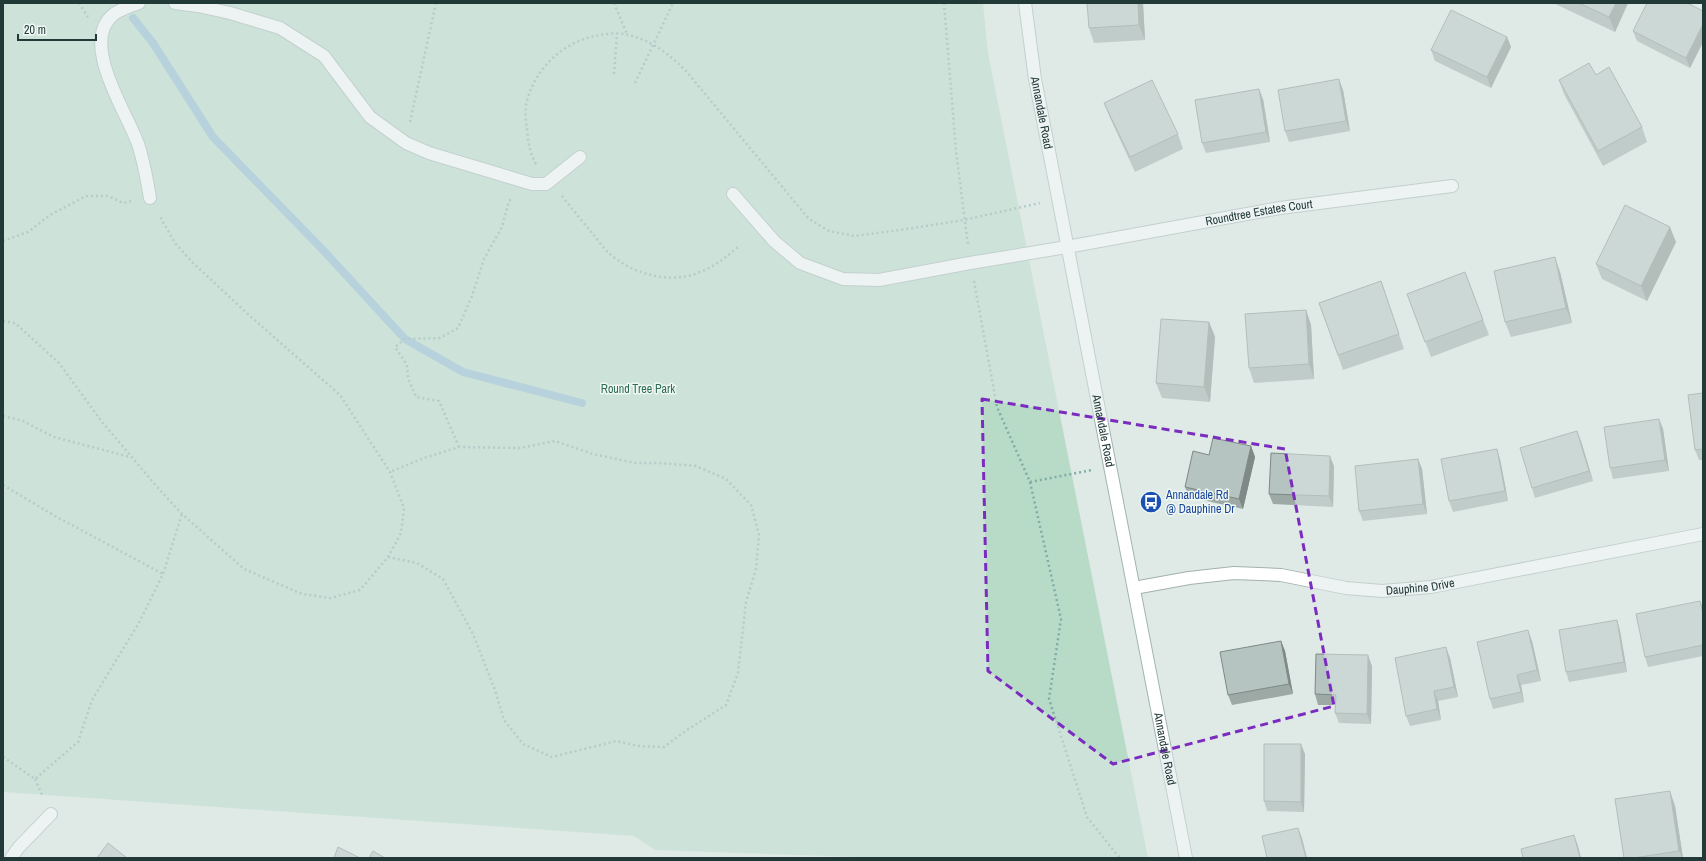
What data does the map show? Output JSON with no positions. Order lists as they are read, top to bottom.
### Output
{
  "streets": {
    "street": ["Annandale Road", "Roundtree Estates Court", "Dauphine Drive"]
  },
  "crossings": [
    ["Annandale Road", "Roundtree Estates Court"],
    ["Annandale Road", "Dauphine Drive"]
  ],
  "parks": ["Round Tree Park"],
  "places": {
    "bus stop": ["Annandale Rd @ Dauphine Dr"]
  },
  "scale_bar": "20 m"
}
